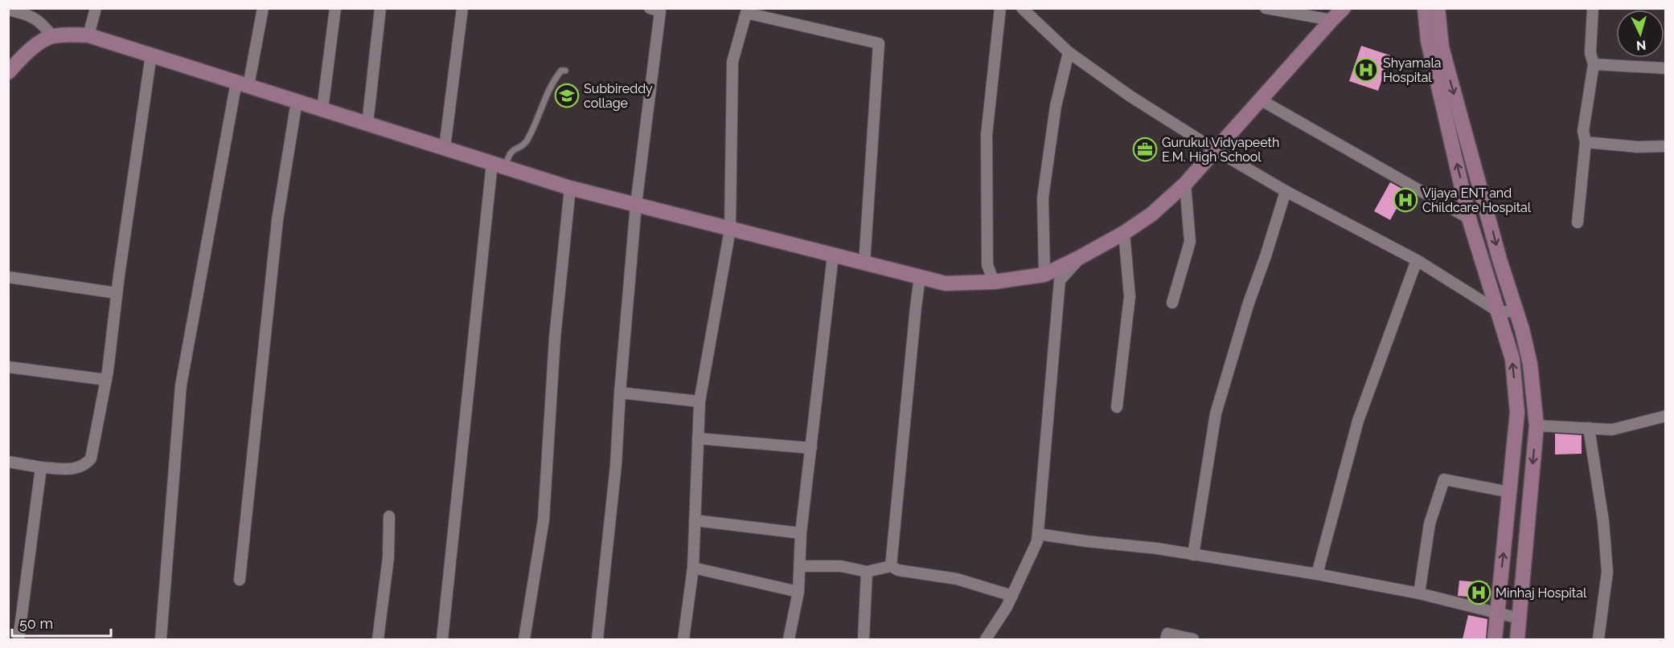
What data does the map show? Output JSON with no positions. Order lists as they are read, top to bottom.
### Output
{
  "places": {
    "hospital": ["Shyamala Hospital", "Vijaya ENT and Childcare Hospital", "Minhaj Hospital"],
    "school or university": ["Subbireddy collage"],
    "office": ["Gurukul Vidyapeeth E.M. High School"]
  },
  "scale_bar": "50 m",
  "north": "bottom"
}
